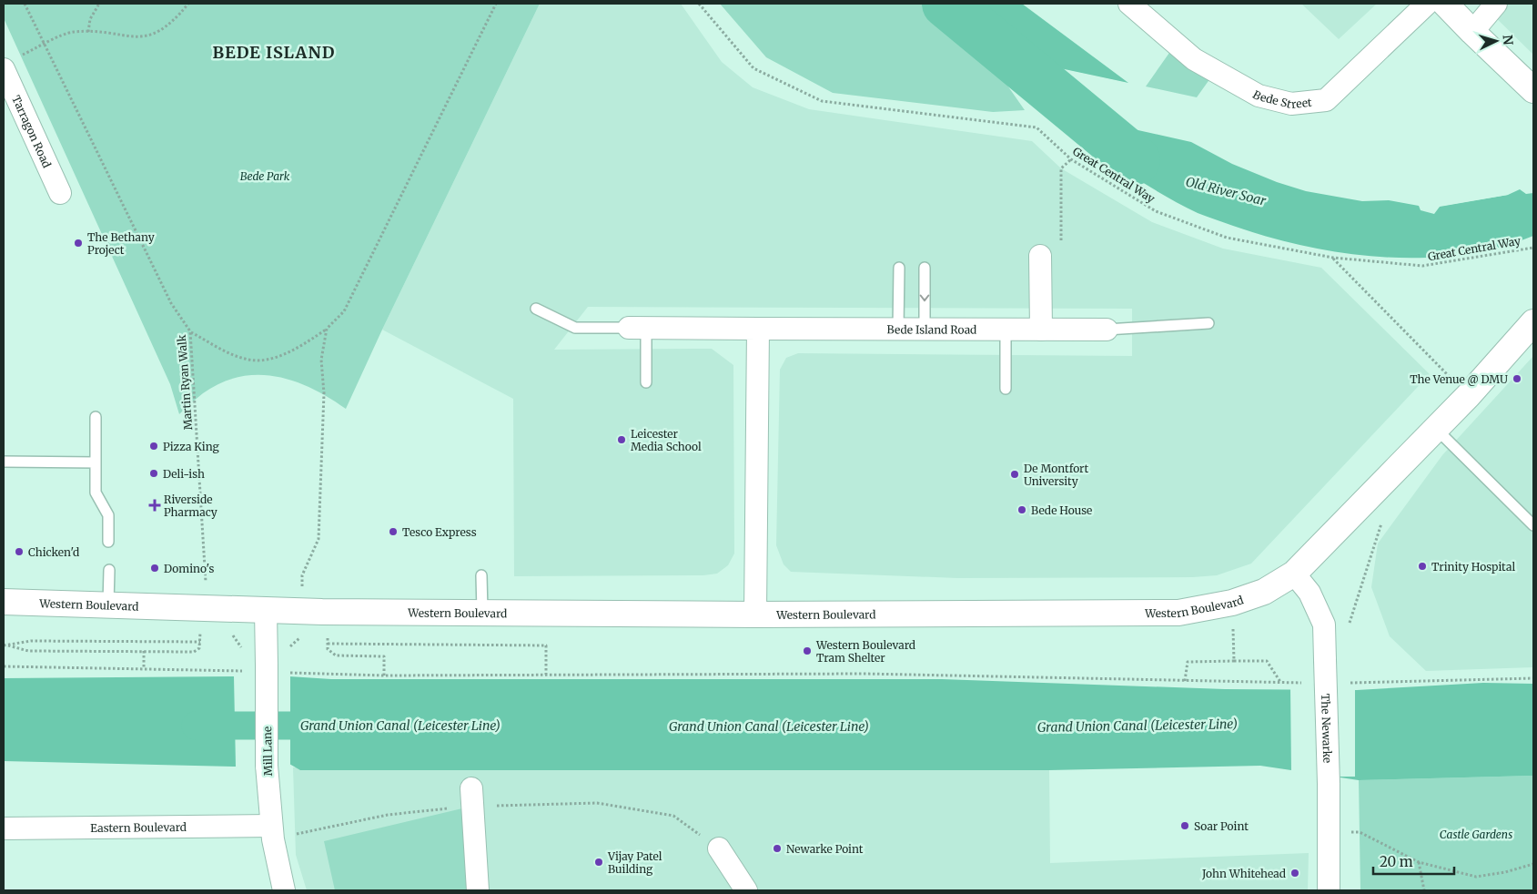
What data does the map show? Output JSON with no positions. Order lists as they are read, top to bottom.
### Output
{
  "streets": {
    "street": [
      "Bede Street",
      "Tarragon Road",
      "Bede Island Road",
      "Western Boulevard",
      "The Newarke",
      "Mill Lane",
      "Eastern Boulevard"
    ],
    "path": ["Great Central Way", "Martin Ryan Walk"]
  },
  "crossings": [
    ["Martin Ryan Walk", "Western Boulevard"],
    ["Western Boulevard", "The Newarke"],
    ["Western Boulevard", "Mill Lane"],
    ["Mill Lane", "Eastern Boulevard"]
  ],
  "districts": ["BEDE ISLAND"],
  "water": ["Old River Soar", "Grand Union Canal (Leicester Line)"],
  "parks": ["Bede Park", "Castle Gardens"],
  "places": {
    "other": [
      "The Bethany Project",
      "The Venue @ DMU",
      "Leicester Media School",
      "Pizza King",
      "Deli-ish",
      "De Montfort University",
      "Bede House",
      "Tesco Express",
      "Chicken'd",
      "Trinity Hospital",
      "Domino's",
      "Western Boulevard Tram Shelter",
      "Soar Point",
      "Newarke Point",
      "Vijay Patel Building",
      "John Whitehead"
    ],
    "health": ["Riverside Pharmacy"]
  },
  "scale_bar": "20 m",
  "north": "right"
}
